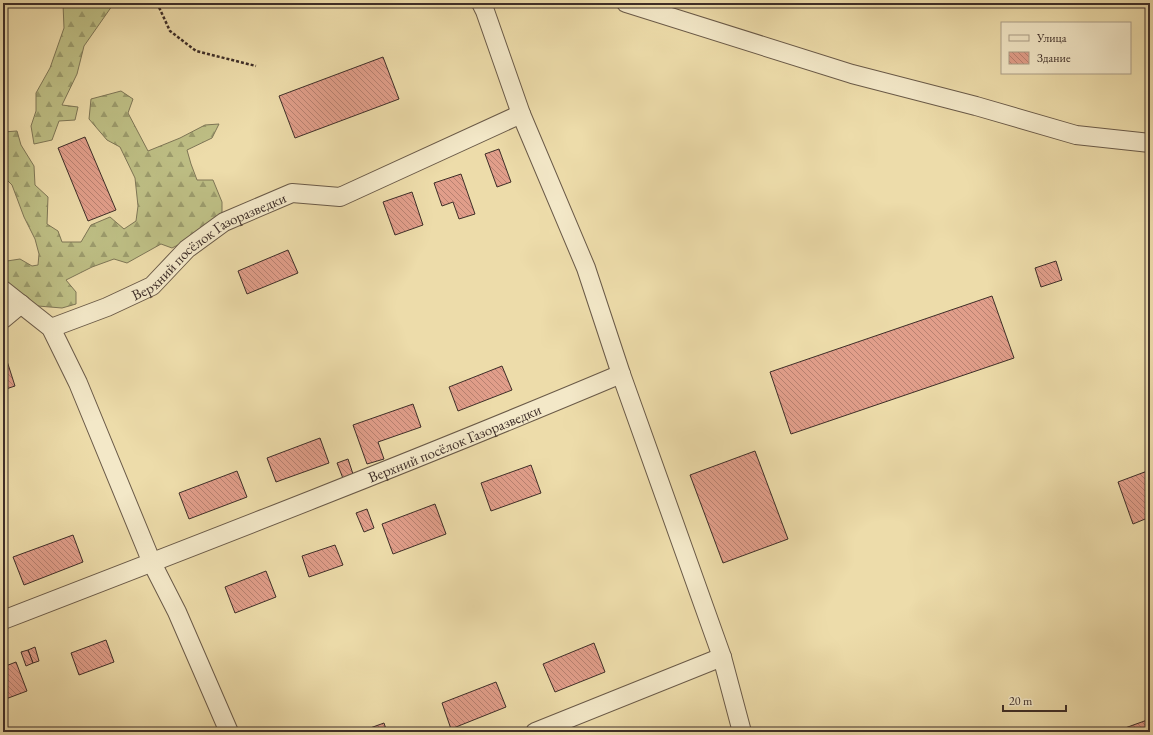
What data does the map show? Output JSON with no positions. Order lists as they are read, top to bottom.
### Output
{
  "streets": {
    "street": ["Верхний посёлок Газоразведки"]
  },
  "legend": ["Улица", "Здание"],
  "scale_bar": "20 m"
}
